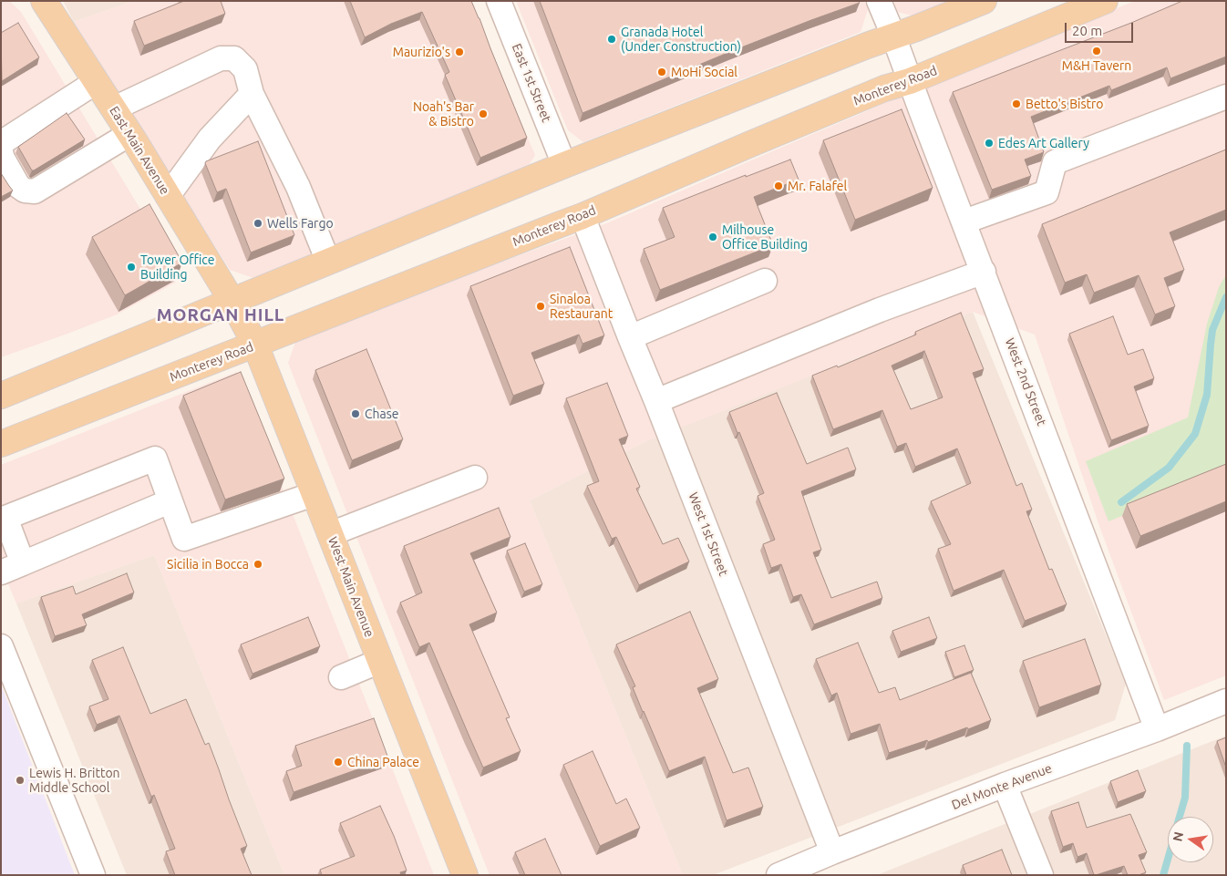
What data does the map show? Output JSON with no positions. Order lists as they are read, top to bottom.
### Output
{
  "streets": {
    "main road": ["Monterey Road", "East Main Avenue", "West Main Avenue"],
    "street": [
      "East 1st Street",
      "West 2nd Street",
      "West 1st Street",
      "Del Monte Avenue"
    ]
  },
  "crossings": [
    ["Monterey Road", "West 2nd Street"],
    ["Monterey Road", "West 1st Street"],
    ["Monterey Road", "West Main Avenue"],
    ["East Main Avenue", "West Main Avenue"],
    ["West 2nd Street", "Del Monte Avenue"],
    ["West 1st Street", "Del Monte Avenue"]
  ],
  "districts": ["MORGAN HILL"],
  "places": [
    "Granada Hotel (Under Construction)",
    "M&H Tavern",
    "Maurizio's",
    "MoHi Social",
    "Betto's Bistro",
    "Noah's Bar & Bistro",
    "Edes Art Gallery",
    "Mr. Falafel",
    "Wells Fargo",
    "Milhouse Office Building",
    "Tower Office Building",
    "Sinaloa Restaurant",
    "Chase",
    "Sicilia in Bocca",
    "China Palace",
    "Lewis H. Britton Middle School"
  ],
  "scale_bar": "20 m",
  "north": "left"
}
